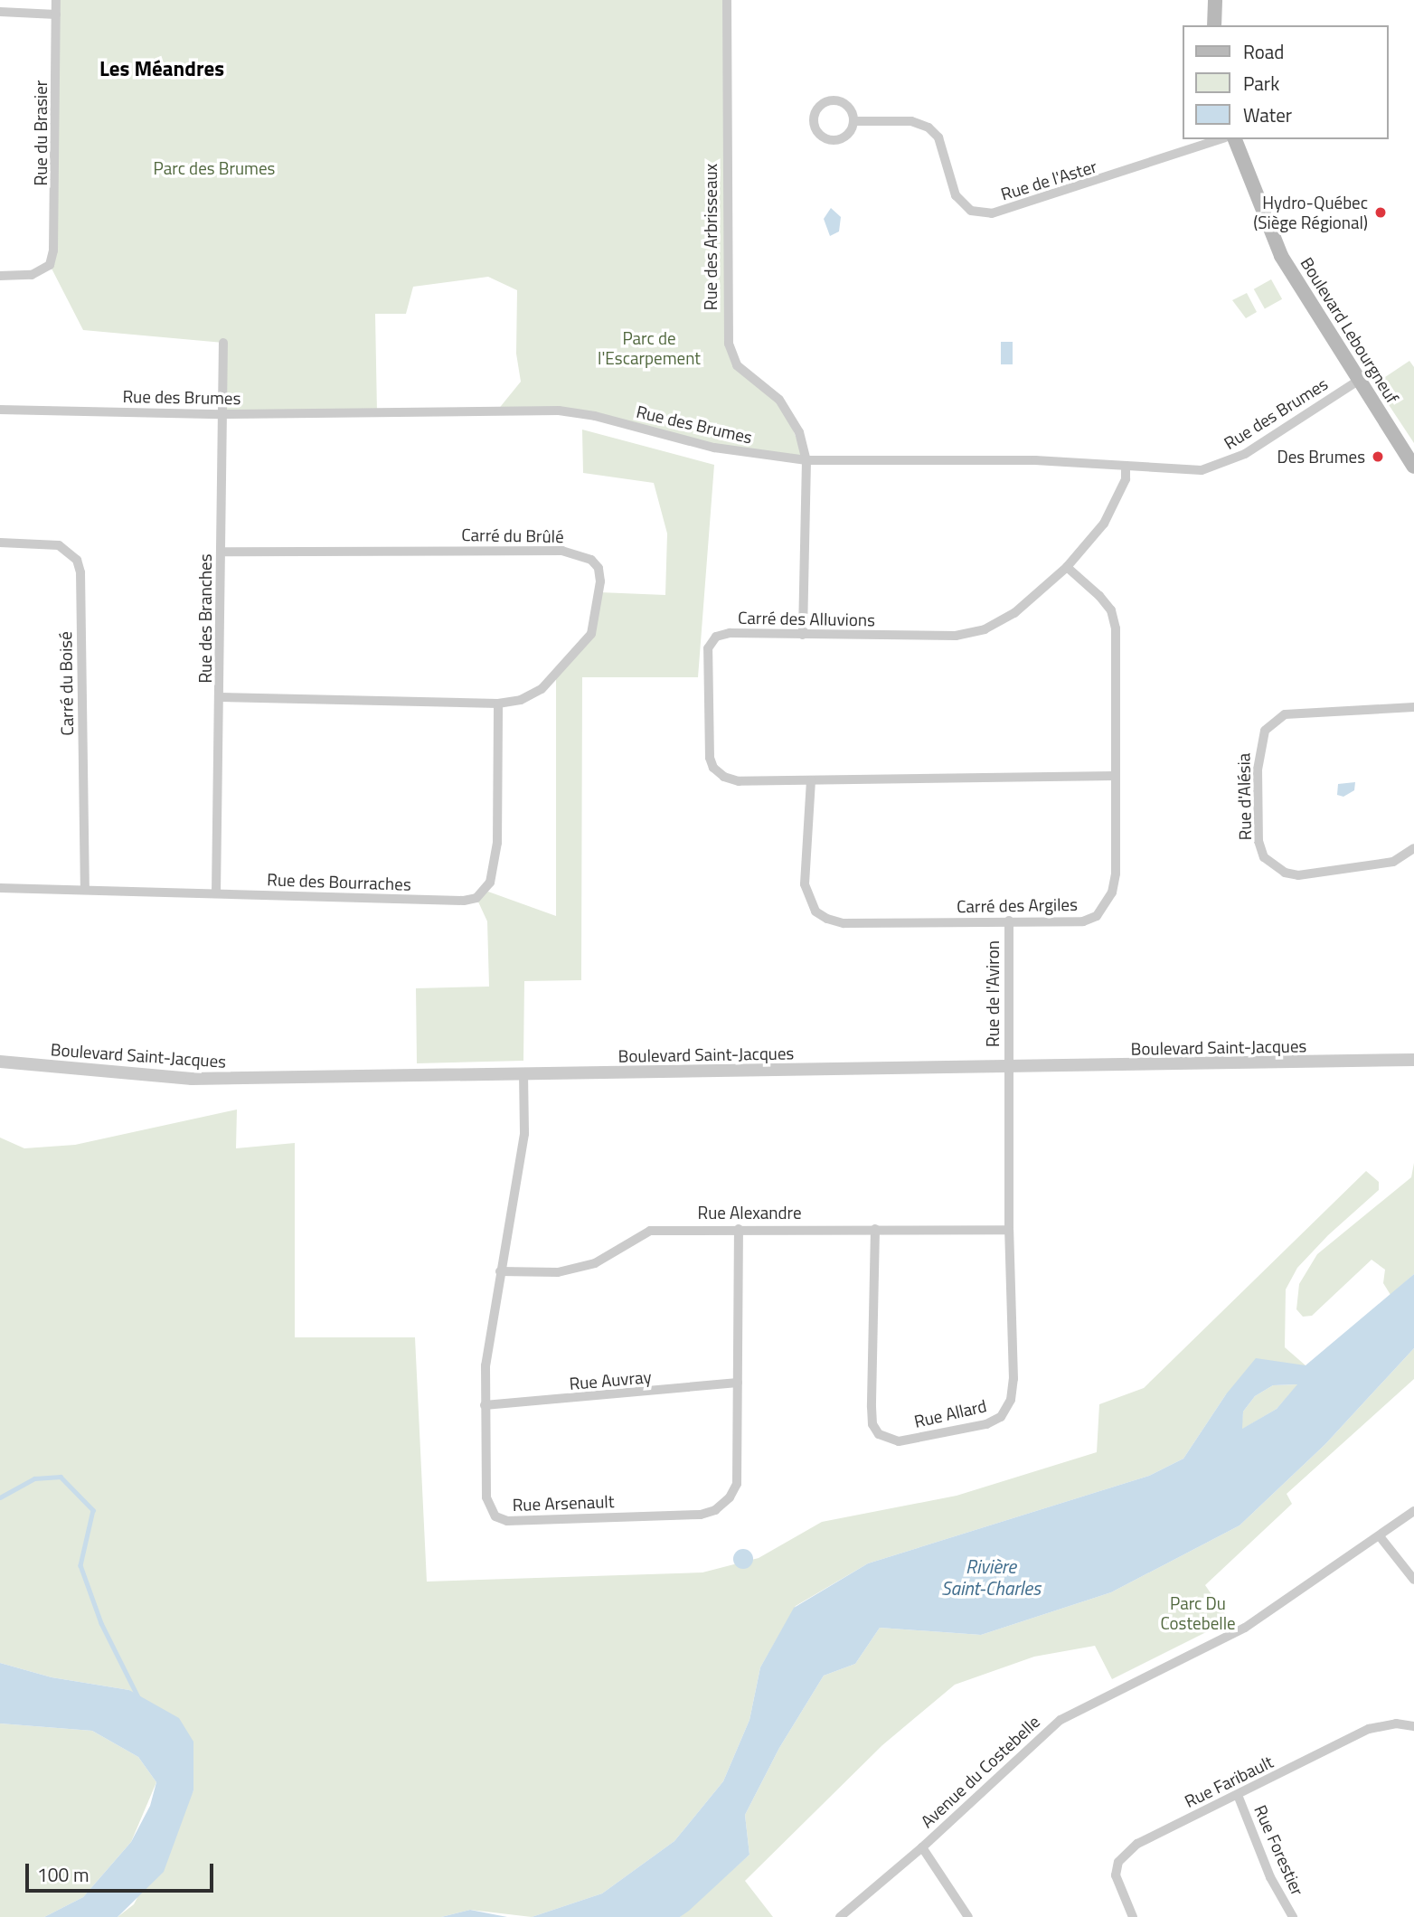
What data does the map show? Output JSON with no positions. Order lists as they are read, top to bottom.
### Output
{
  "streets": {
    "main road": ["Boulevard Lebourgneuf"],
    "street": [
      "Rue du Brasier",
      "Rue de l'Aster",
      "Rue des Arbrisseaux",
      "Rue des Brumes",
      "Carré du Brûlé",
      "Rue des Branches",
      "Carré des Alluvions",
      "Carré du Boisé",
      "Rue d'Alésia",
      "Rue des Bourraches",
      "Carré des Argiles",
      "Rue de l'Aviron",
      "Boulevard Saint-Jacques",
      "Rue Alexandre",
      "Rue Auvray",
      "Rue Allard",
      "Rue Arsenault",
      "Avenue du Costebelle",
      "Rue Faribault",
      "Rue Forestier"
    ]
  },
  "crossings": [
    ["Rue des Arbrisseaux", "Rue des Brumes"],
    ["Rue des Arbrisseaux", "Carré des Alluvions"],
    ["Boulevard Lebourgneuf", "Rue des Brumes"],
    ["Rue des Brumes", "Rue des Branches"],
    ["Rue des Brumes", "Carré des Alluvions"],
    ["Carré du Brûlé", "Rue des Branches"],
    ["Carré du Brûlé", "Rue des Bourraches"],
    ["Rue des Branches", "Rue des Bourraches"],
    ["Carré des Alluvions", "Carré des Argiles"],
    ["Carré du Boisé", "Rue des Bourraches"],
    ["Carré des Argiles", "Rue de l'Aviron"],
    ["Rue de l'Aviron", "Boulevard Saint-Jacques"],
    ["Rue de l'Aviron", "Rue Allard"],
    ["Boulevard Saint-Jacques", "Rue Allard"],
    ["Boulevard Saint-Jacques", "Rue Arsenault"],
    ["Rue Alexandre", "Rue Allard"],
    ["Rue Alexandre", "Rue Arsenault"],
    ["Rue Auvray", "Rue Arsenault"],
    ["Rue Faribault", "Rue Forestier"]
  ],
  "districts": ["Les Méandres"],
  "water": ["Rivière Saint-Charles"],
  "parks": ["Parc des Brumes", "Parc de l'Escarpement", "Parc Du Costebelle"],
  "places": ["Hydro-Québec (Siège Régional)", "Des Brumes"],
  "legend": ["Road", "Park", "Water"],
  "scale_bar": "100 m"
}
